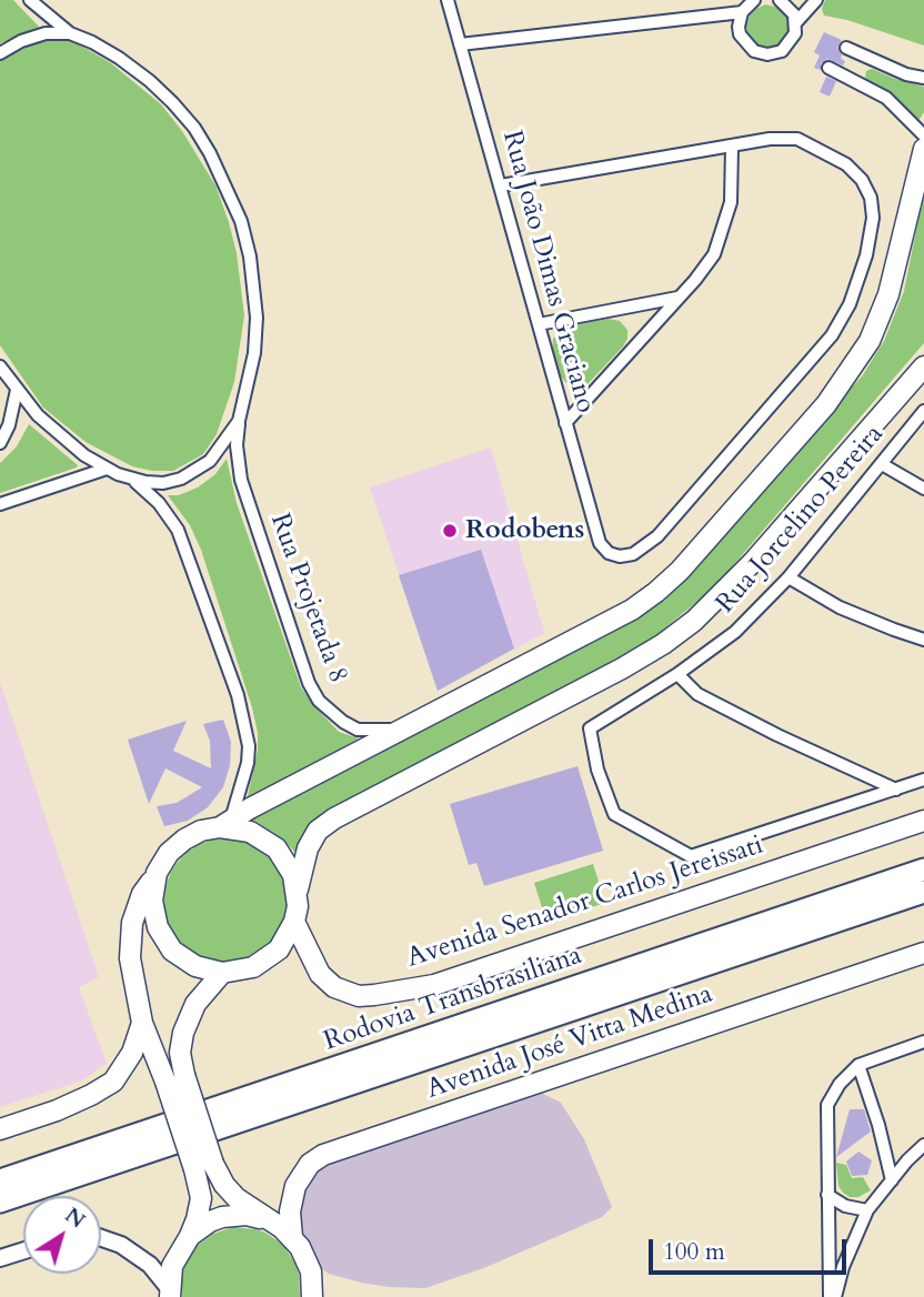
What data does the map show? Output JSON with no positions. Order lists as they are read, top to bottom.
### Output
{
  "streets": {
    "highway": ["Rodovia Transbrasiliana"],
    "main road": ["Avenida Senador Carlos Jereissati", "Avenida José Vitta Medina"],
    "street": ["Rua João Dimas Graciano", "Rua Jorcelino Pereira", "Rua Projetada 8"]
  },
  "places": ["Rodobens"],
  "scale_bar": "100 m",
  "north": "top right"
}
